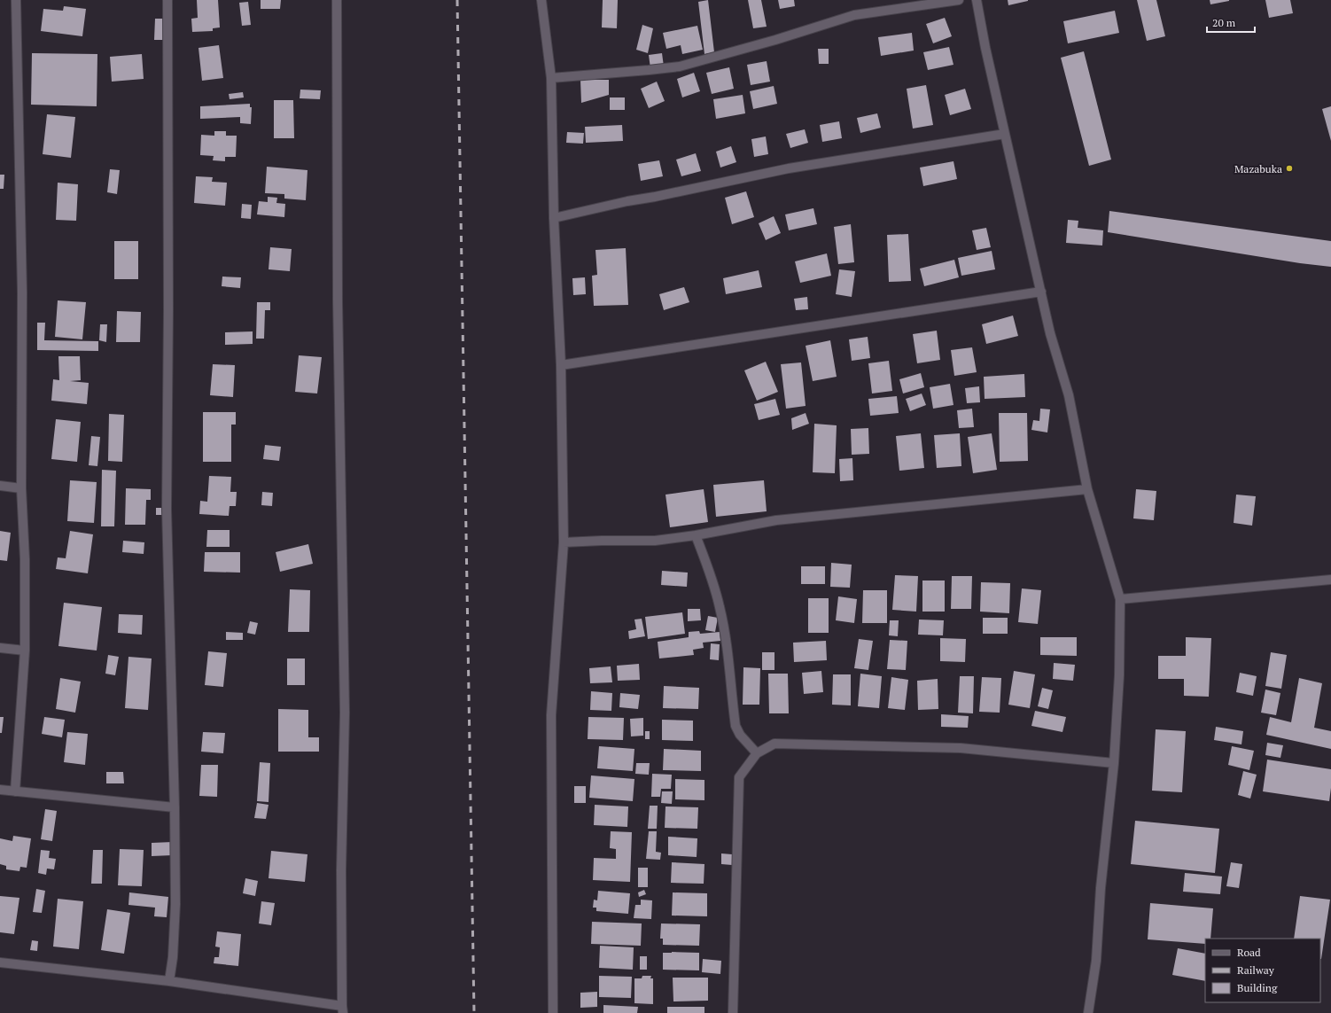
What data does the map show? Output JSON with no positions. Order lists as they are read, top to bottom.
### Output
{
  "places": ["Mazabuka"],
  "legend": ["Road", "Railway", "Building"],
  "scale_bar": "20 m"
}
